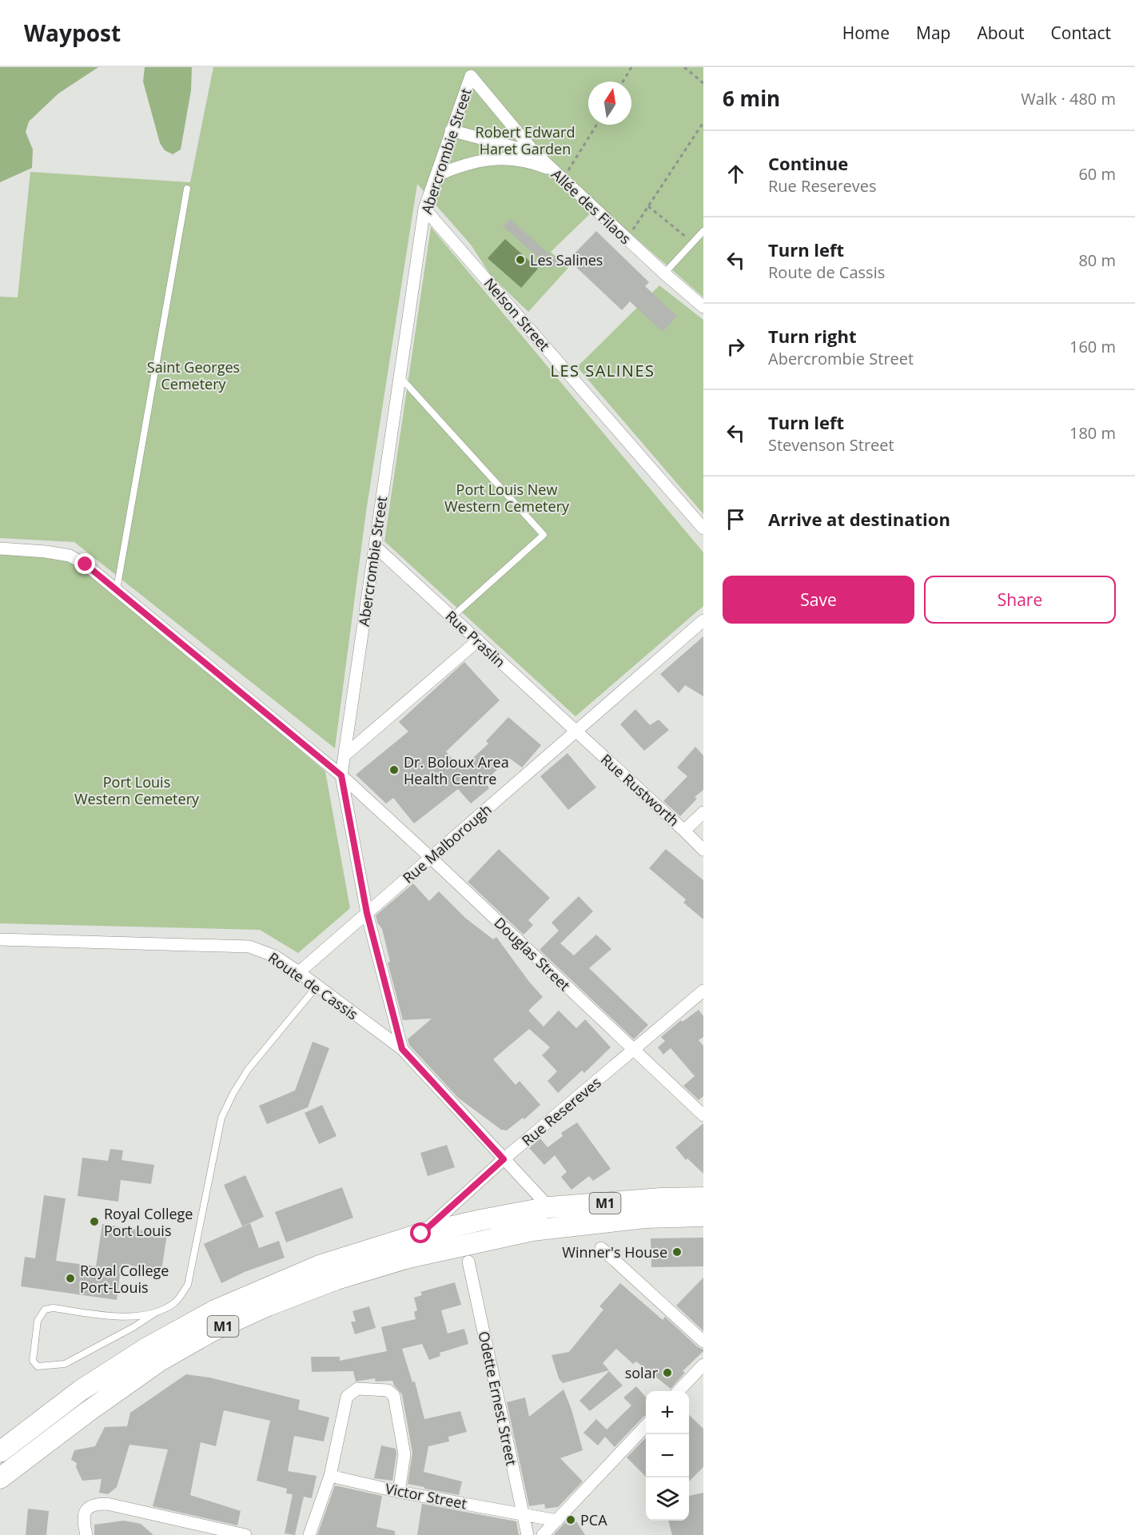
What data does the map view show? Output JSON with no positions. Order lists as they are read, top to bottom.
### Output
{
  "streets": {
    "highway": ["M1"],
    "street": [
      "Abercrombie Street",
      "Allée des Filaos",
      "Nelson Street",
      "Rue Praslin",
      "Rue Rustworth",
      "Rue Malborough",
      "Douglas Street",
      "Route de Cassis",
      "Rue Resereves",
      "Odette Ernest Street",
      "Victor Street"
    ]
  },
  "crossings": [
    ["Abercrombie Street", "Allée des Filaos"],
    ["Abercrombie Street", "Nelson Street"],
    ["Abercrombie Street", "Rue Praslin"],
    ["Abercrombie Street", "Rue Malborough"],
    ["Abercrombie Street", "Douglas Street"],
    ["Abercrombie Street", "Route de Cassis"],
    ["Rue Praslin", "Rue Rustworth"],
    ["Rue Praslin", "Rue Malborough"],
    ["Rue Rustworth", "Rue Malborough"],
    ["Rue Malborough", "Douglas Street"],
    ["Rue Malborough", "Route de Cassis"],
    ["Douglas Street", "Rue Resereves"],
    ["Route de Cassis", "Rue Resereves"],
    ["Route de Cassis", "M1"],
    ["Rue Resereves", "M1"],
    ["Odette Ernest Street", "Victor Street"]
  ],
  "districts": ["LES SALINES"],
  "parks": [
    "Robert Edward Haret Garden",
    "Saint Georges Cemetery",
    "Port Louis New Western Cemetery",
    "Port Louis Western Cemetery"
  ],
  "places": [
    "Les Salines",
    "Dr. Boloux Area Health Centre",
    "Royal College Port Louis",
    "Winner's House",
    "Royal College Port-Louis",
    "solar",
    "PCA"
  ],
  "north": "top",
  "page": {
    "header": "Waypost",
    "nav": [
      "Home",
      "Map",
      "About",
      "Contact"
    ],
    "heading": ["6 min", "Walk · 480 m"],
    "list": [
      ["Continue", "Rue Resereves", "60 m"],
      ["Turn left", "Route de Cassis", "80 m"],
      ["Turn right", "Abercrombie Street", "160 m"],
      ["Turn left", "Stevenson Street", "180 m"],
      "Arrive at destination"
    ],
    "buttons": ["Save", "Share"],
    "map_buttons": ["+", "−"]
  }
}
